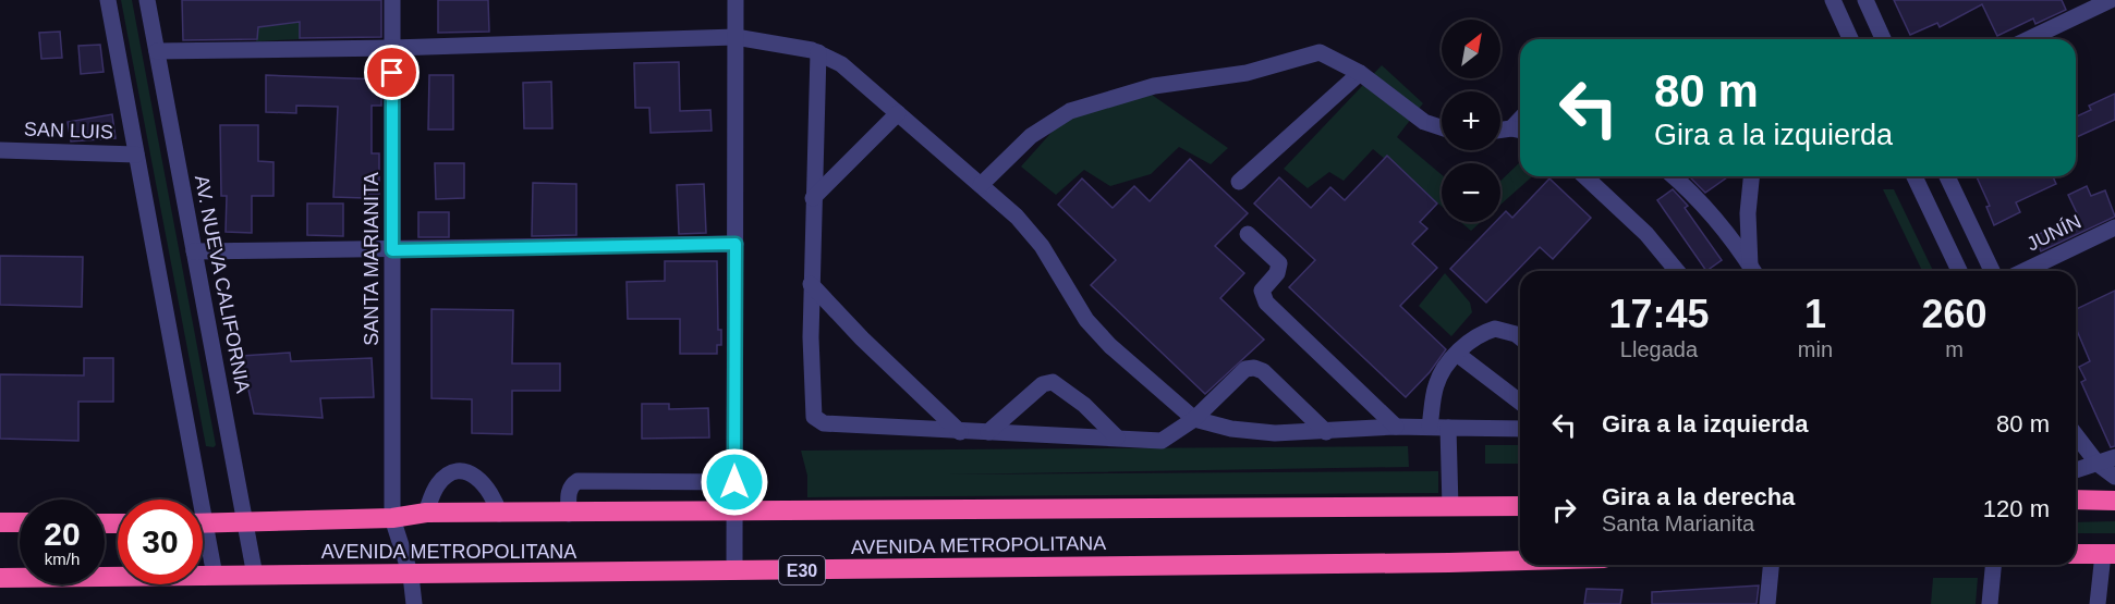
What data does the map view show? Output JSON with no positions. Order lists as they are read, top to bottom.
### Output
{
  "streets": {
    "highway": ["AVENIDA METROPOLITANA", "E30"],
    "street": [
      "SAN LUIS",
      "JUNÍN",
      "SANTA MARIANITA",
      "AV. NUEVA CALIFORNIA"
    ]
  },
  "crossings": [
    ["SANTA MARIANITA", "AVENIDA METROPOLITANA"],
    ["AV. NUEVA CALIFORNIA", "AVENIDA METROPOLITANA"]
  ],
  "north": "top right",
  "page": {
    "map_buttons": ["+", "−"],
    "turn": ["80 m", "Gira a la izquierda"],
    "eta": [
      "17:45",
      "Llegada",
      "1",
      "min",
      "260",
      "m"
    ],
    "list": [
      {
        "name": "Gira a la izquierda",
        "value": "80 m"
      },
      {
        "name": "Gira a la derecha",
        "note": "Santa Marianita",
        "value": "120 m"
      }
    ],
    "speed": "20 km/h",
    "limit": "30"
  }
}
